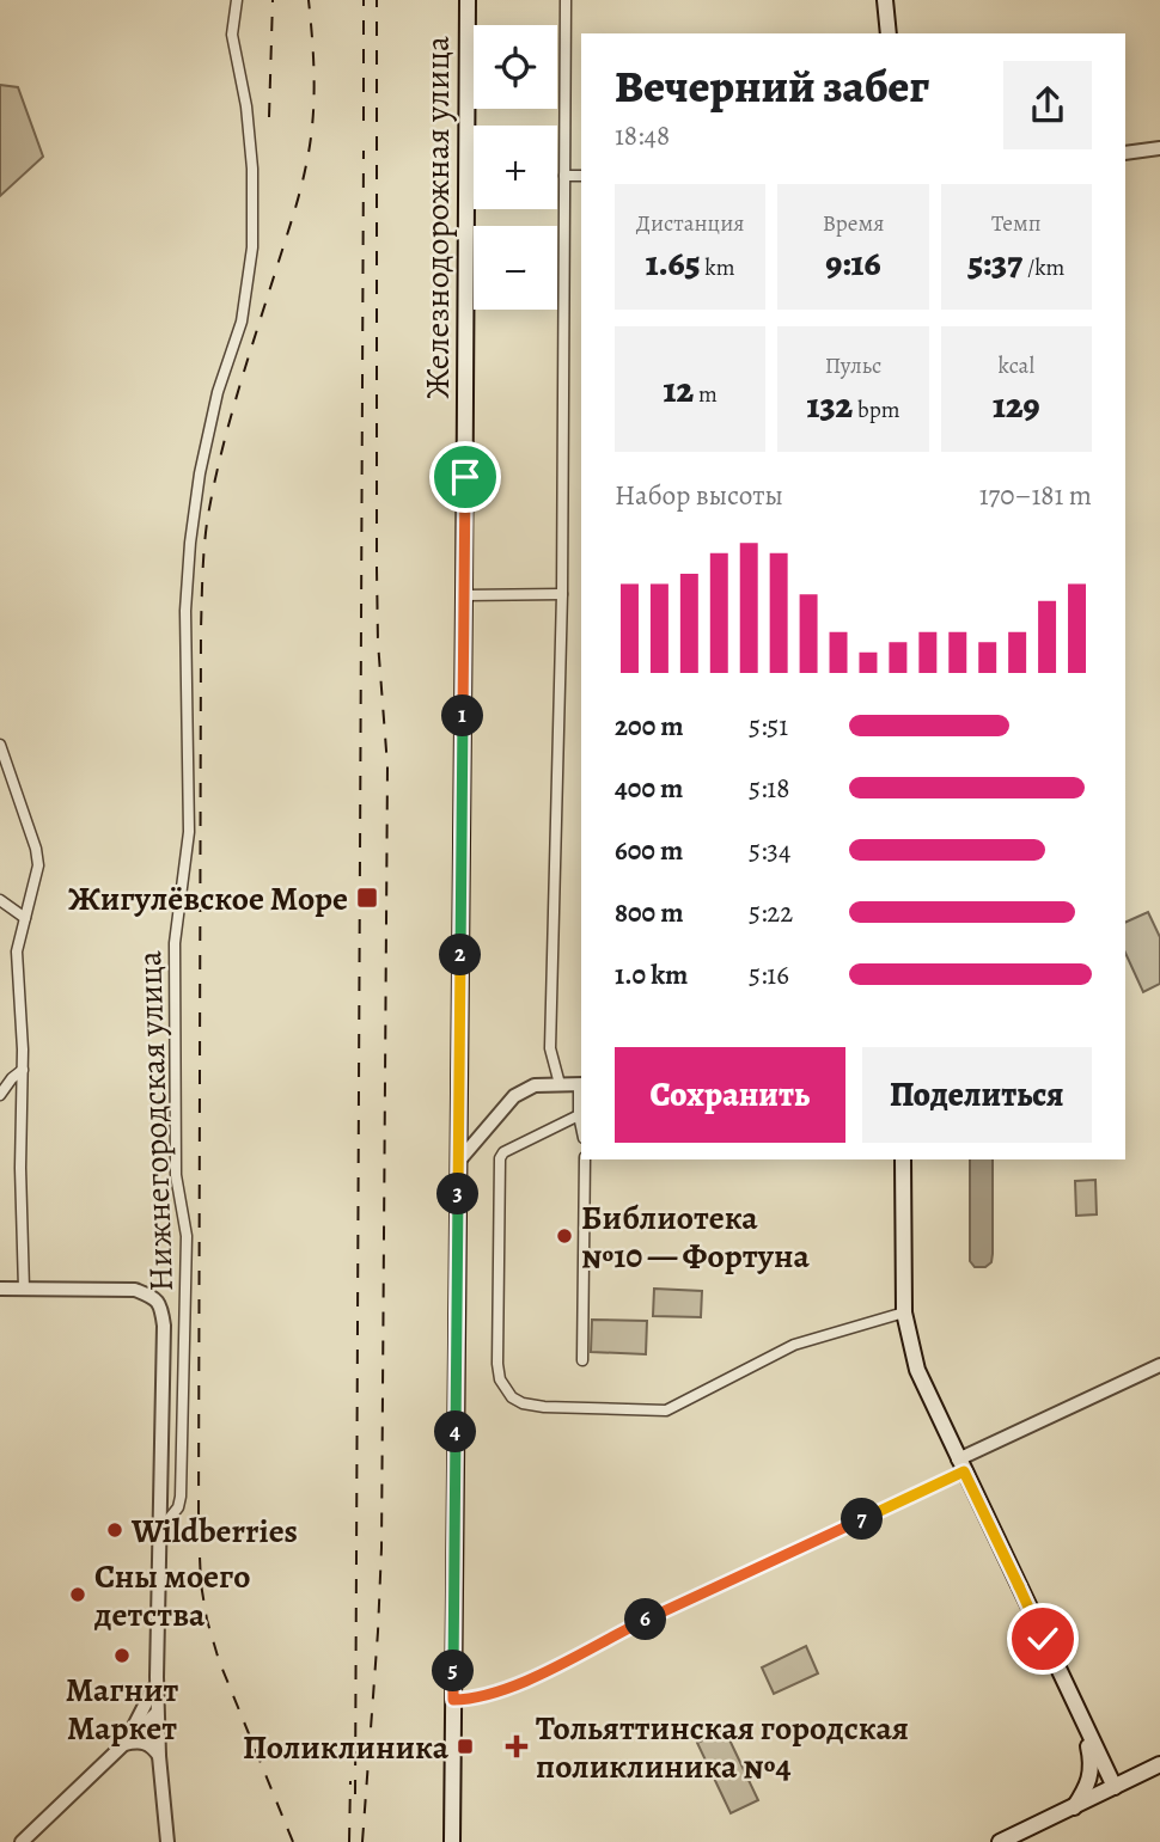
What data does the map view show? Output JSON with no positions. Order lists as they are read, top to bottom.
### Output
{
  "streets": {
    "main road": ["Железнодорожная улица"],
    "street": ["Нижнегородская улица"]
  },
  "places": {
    "transit": ["Жигулёвское Море", "Поликлиника"],
    "other": [
      "Библиотека №10 — Фортуна",
      "Wildberries",
      "Сны моего детства",
      "Магнит Маркет"
    ],
    "health": ["Тольяттинская городская поликлиника №4"]
  },
  "page": {
    "map_buttons": ["+", "−"],
    "heading": ["Вечерний забег", "18:48"],
    "stats": [
      ["Дистанция", "1.65 km"],
      ["Время", "9:16"],
      ["Темп", "5:37 /km"],
      ["12 m"],
      ["Пульс", "132 bpm"],
      ["kcal", "129"]
    ],
    "chart": ["Набор высоты", "170–181 m"],
    "pins": [
      "1",
      "2",
      "3",
      "4",
      "7",
      "6",
      "5"
    ],
    "list": [
      {
        "name": "200 m",
        "note": "5:51"
      },
      {
        "name": "400 m",
        "note": "5:18"
      },
      {
        "name": "600 m",
        "note": "5:34"
      },
      {
        "name": "800 m",
        "note": "5:22"
      },
      {
        "name": "1.0 km",
        "note": "5:16"
      }
    ],
    "buttons": ["Сохранить", "Поделиться"]
  }
}
